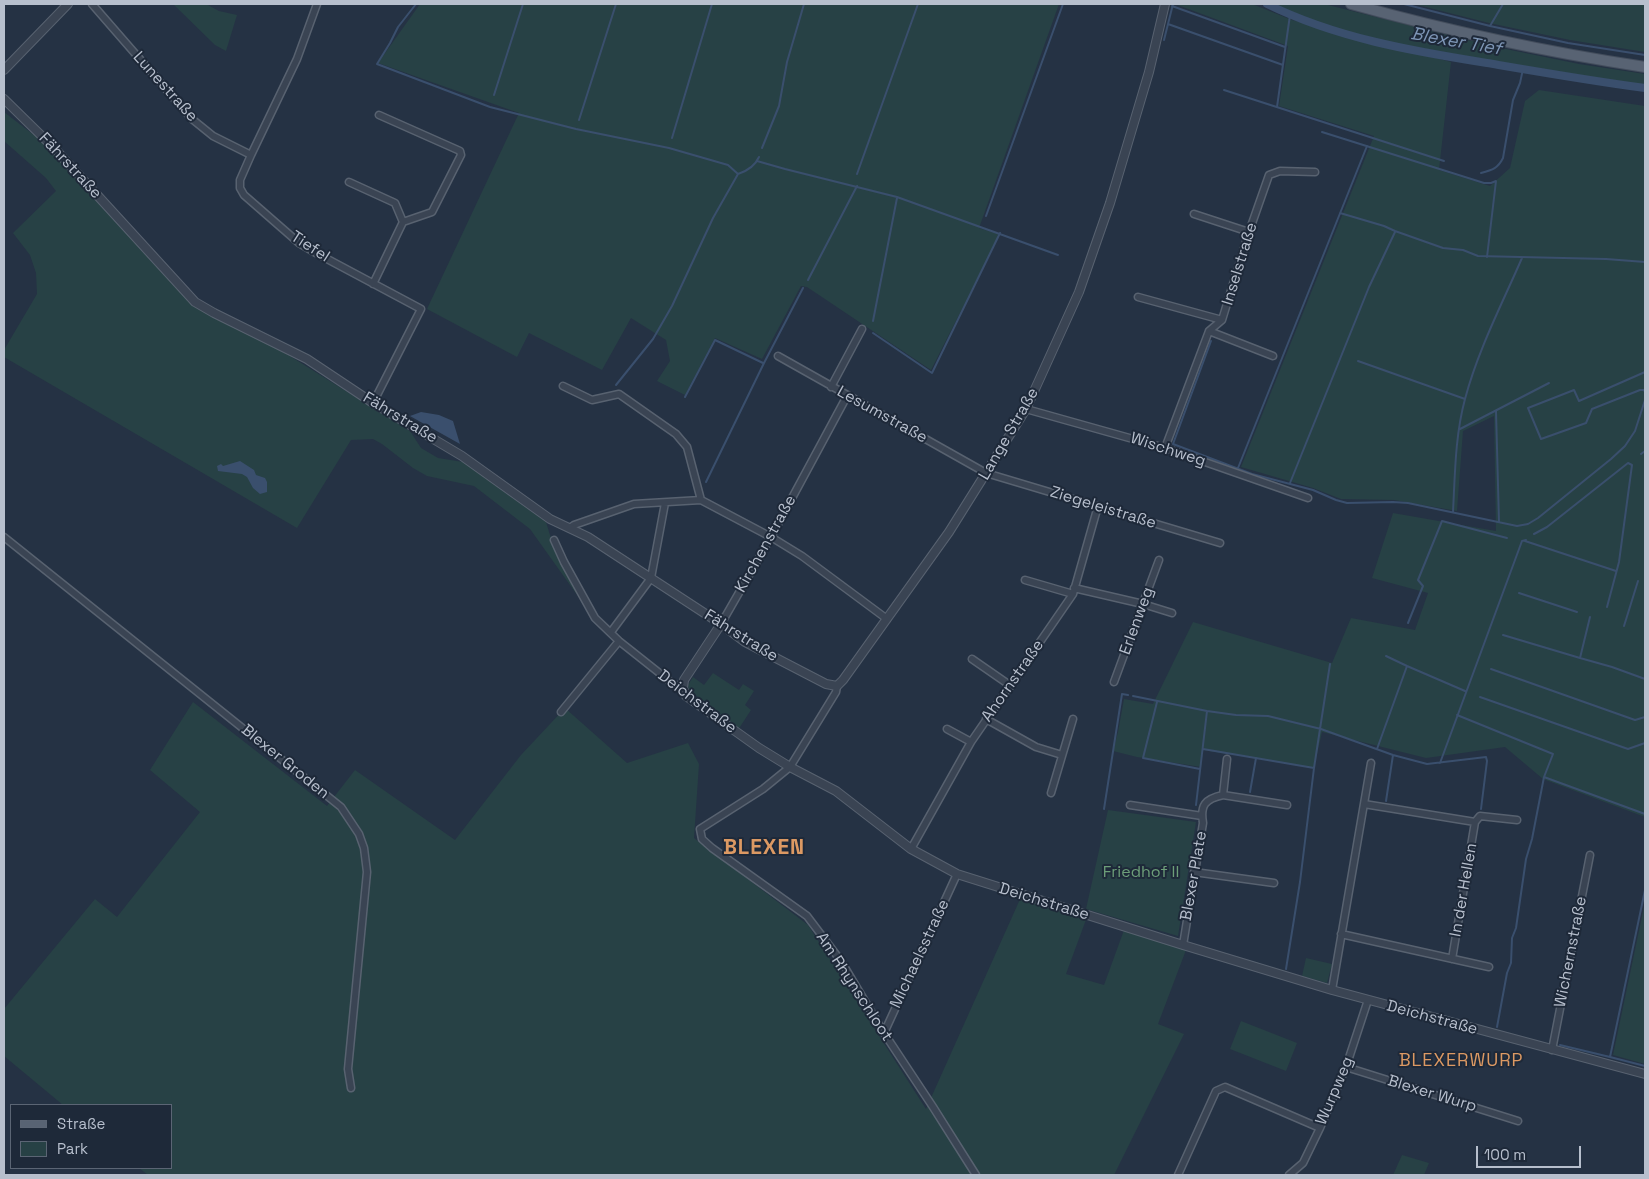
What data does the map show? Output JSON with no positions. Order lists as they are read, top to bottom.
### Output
{
  "streets": {
    "street": [
      "Lunestraße",
      "Fährstraße",
      "Tiefel",
      "Inselstraße",
      "Lesumstraße",
      "Lange Straße",
      "Wischweg",
      "Ziegeleistraße",
      "Kirchenstraße",
      "Erlenweg",
      "Ahornstraße",
      "Deichstraße",
      "Blexer Groden",
      "Blexer Plate",
      "In der Hellen",
      "Wichernstraße",
      "Michaelsstraße",
      "Am Rhynschloot",
      "Wurpweg",
      "Blexer Wurp"
    ]
  },
  "crossings": [
    ["Lunestraße", "Tiefel"],
    ["Fährstraße", "Tiefel"],
    ["Fährstraße", "Lange Straße"],
    ["Fährstraße", "Kirchenstraße"],
    ["Inselstraße", "Wischweg"],
    ["Lesumstraße", "Lange Straße"],
    ["Lesumstraße", "Ziegeleistraße"],
    ["Lesumstraße", "Kirchenstraße"],
    ["Lange Straße", "Wischweg"],
    ["Lange Straße", "Ziegeleistraße"],
    ["Lange Straße", "Deichstraße"],
    ["Lange Straße", "Am Rhynschloot"],
    ["Ziegeleistraße", "Ahornstraße"],
    ["Kirchenstraße", "Deichstraße"],
    ["Ahornstraße", "Deichstraße"],
    ["Deichstraße", "Blexer Plate"],
    ["Deichstraße", "Wichernstraße"],
    ["Deichstraße", "Michaelsstraße"],
    ["Deichstraße", "Wurpweg"],
    ["Michaelsstraße", "Am Rhynschloot"],
    ["Wurpweg", "Blexer Wurp"]
  ],
  "districts": ["BLEXEN", "BLEXERWURP"],
  "water": ["Blexer Tief"],
  "parks": ["Friedhof II"],
  "legend": ["Straße", "Park"],
  "scale_bar": "100 m"
}
